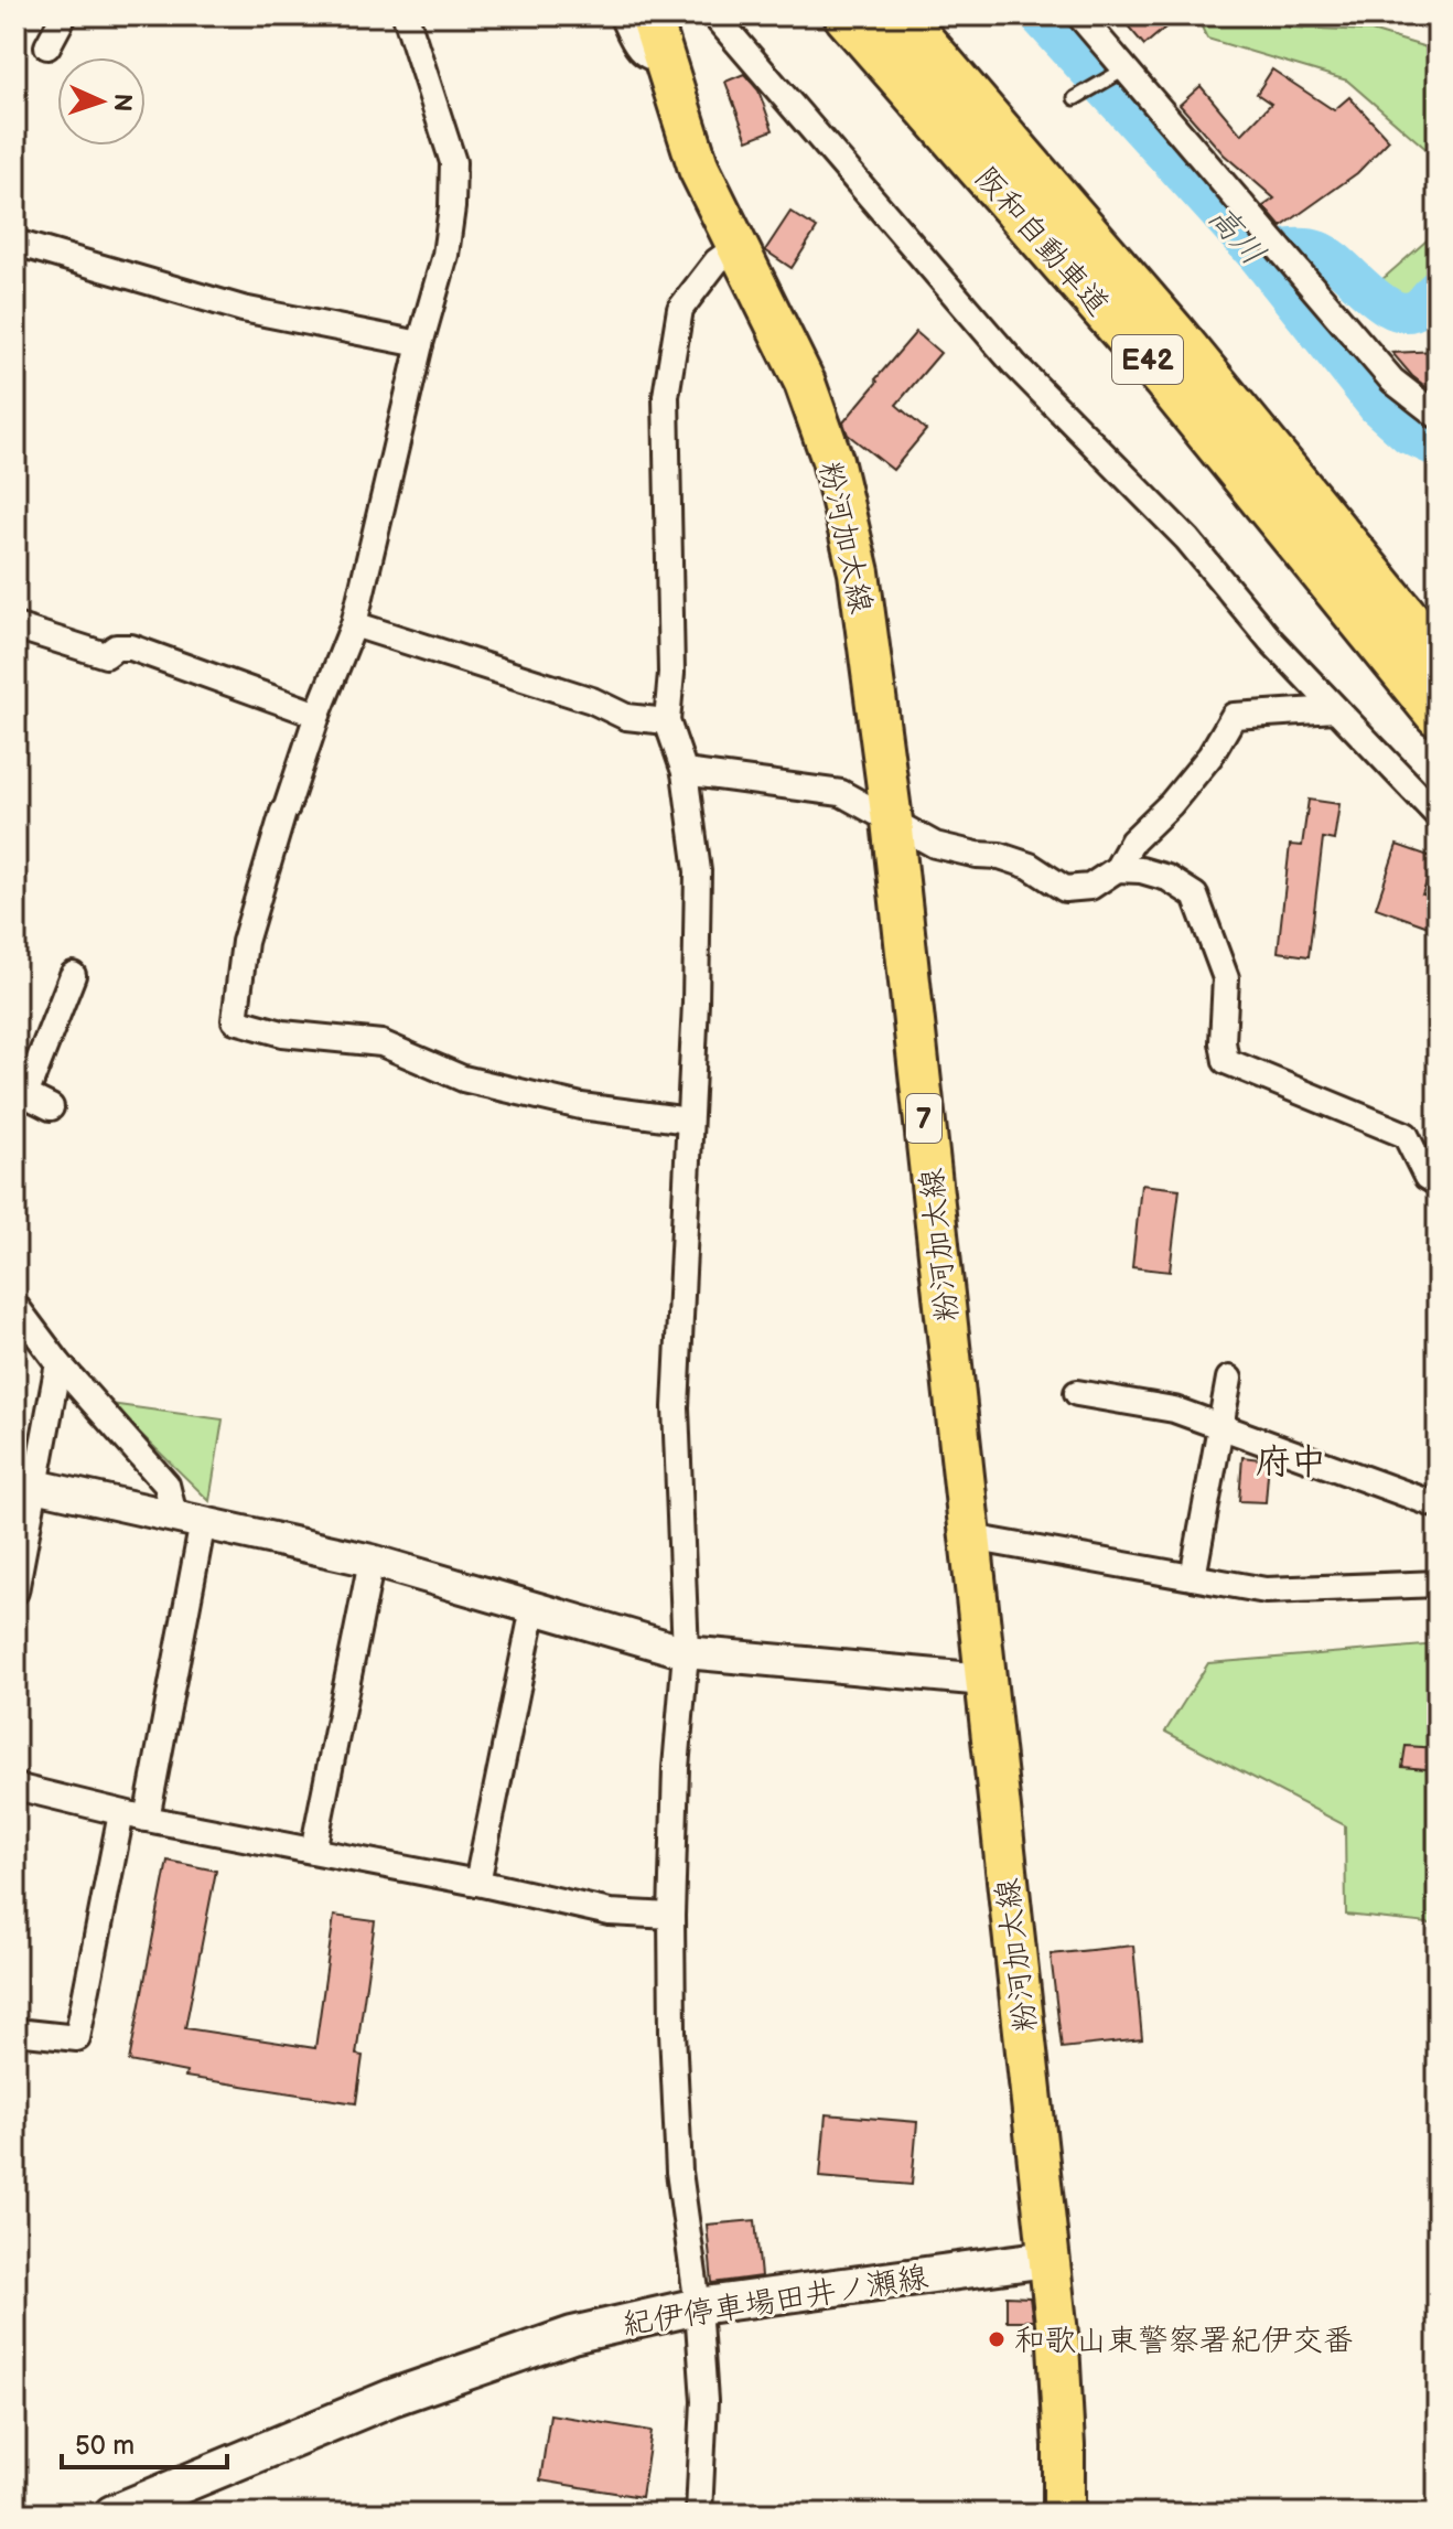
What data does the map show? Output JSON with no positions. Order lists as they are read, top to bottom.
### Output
{
  "streets": {
    "highway": ["阪和自動車道", "E42"],
    "main road": ["粉河加太線", "7", "紀伊停車場田井ノ瀬線"]
  },
  "crossings": [
    ["粉河加太線", "紀伊停車場田井ノ瀬線"]
  ],
  "districts": ["府中"],
  "water": ["高川"],
  "places": ["和歌山東警察署紀伊交番"],
  "scale_bar": "50 m",
  "north": "right"
}
